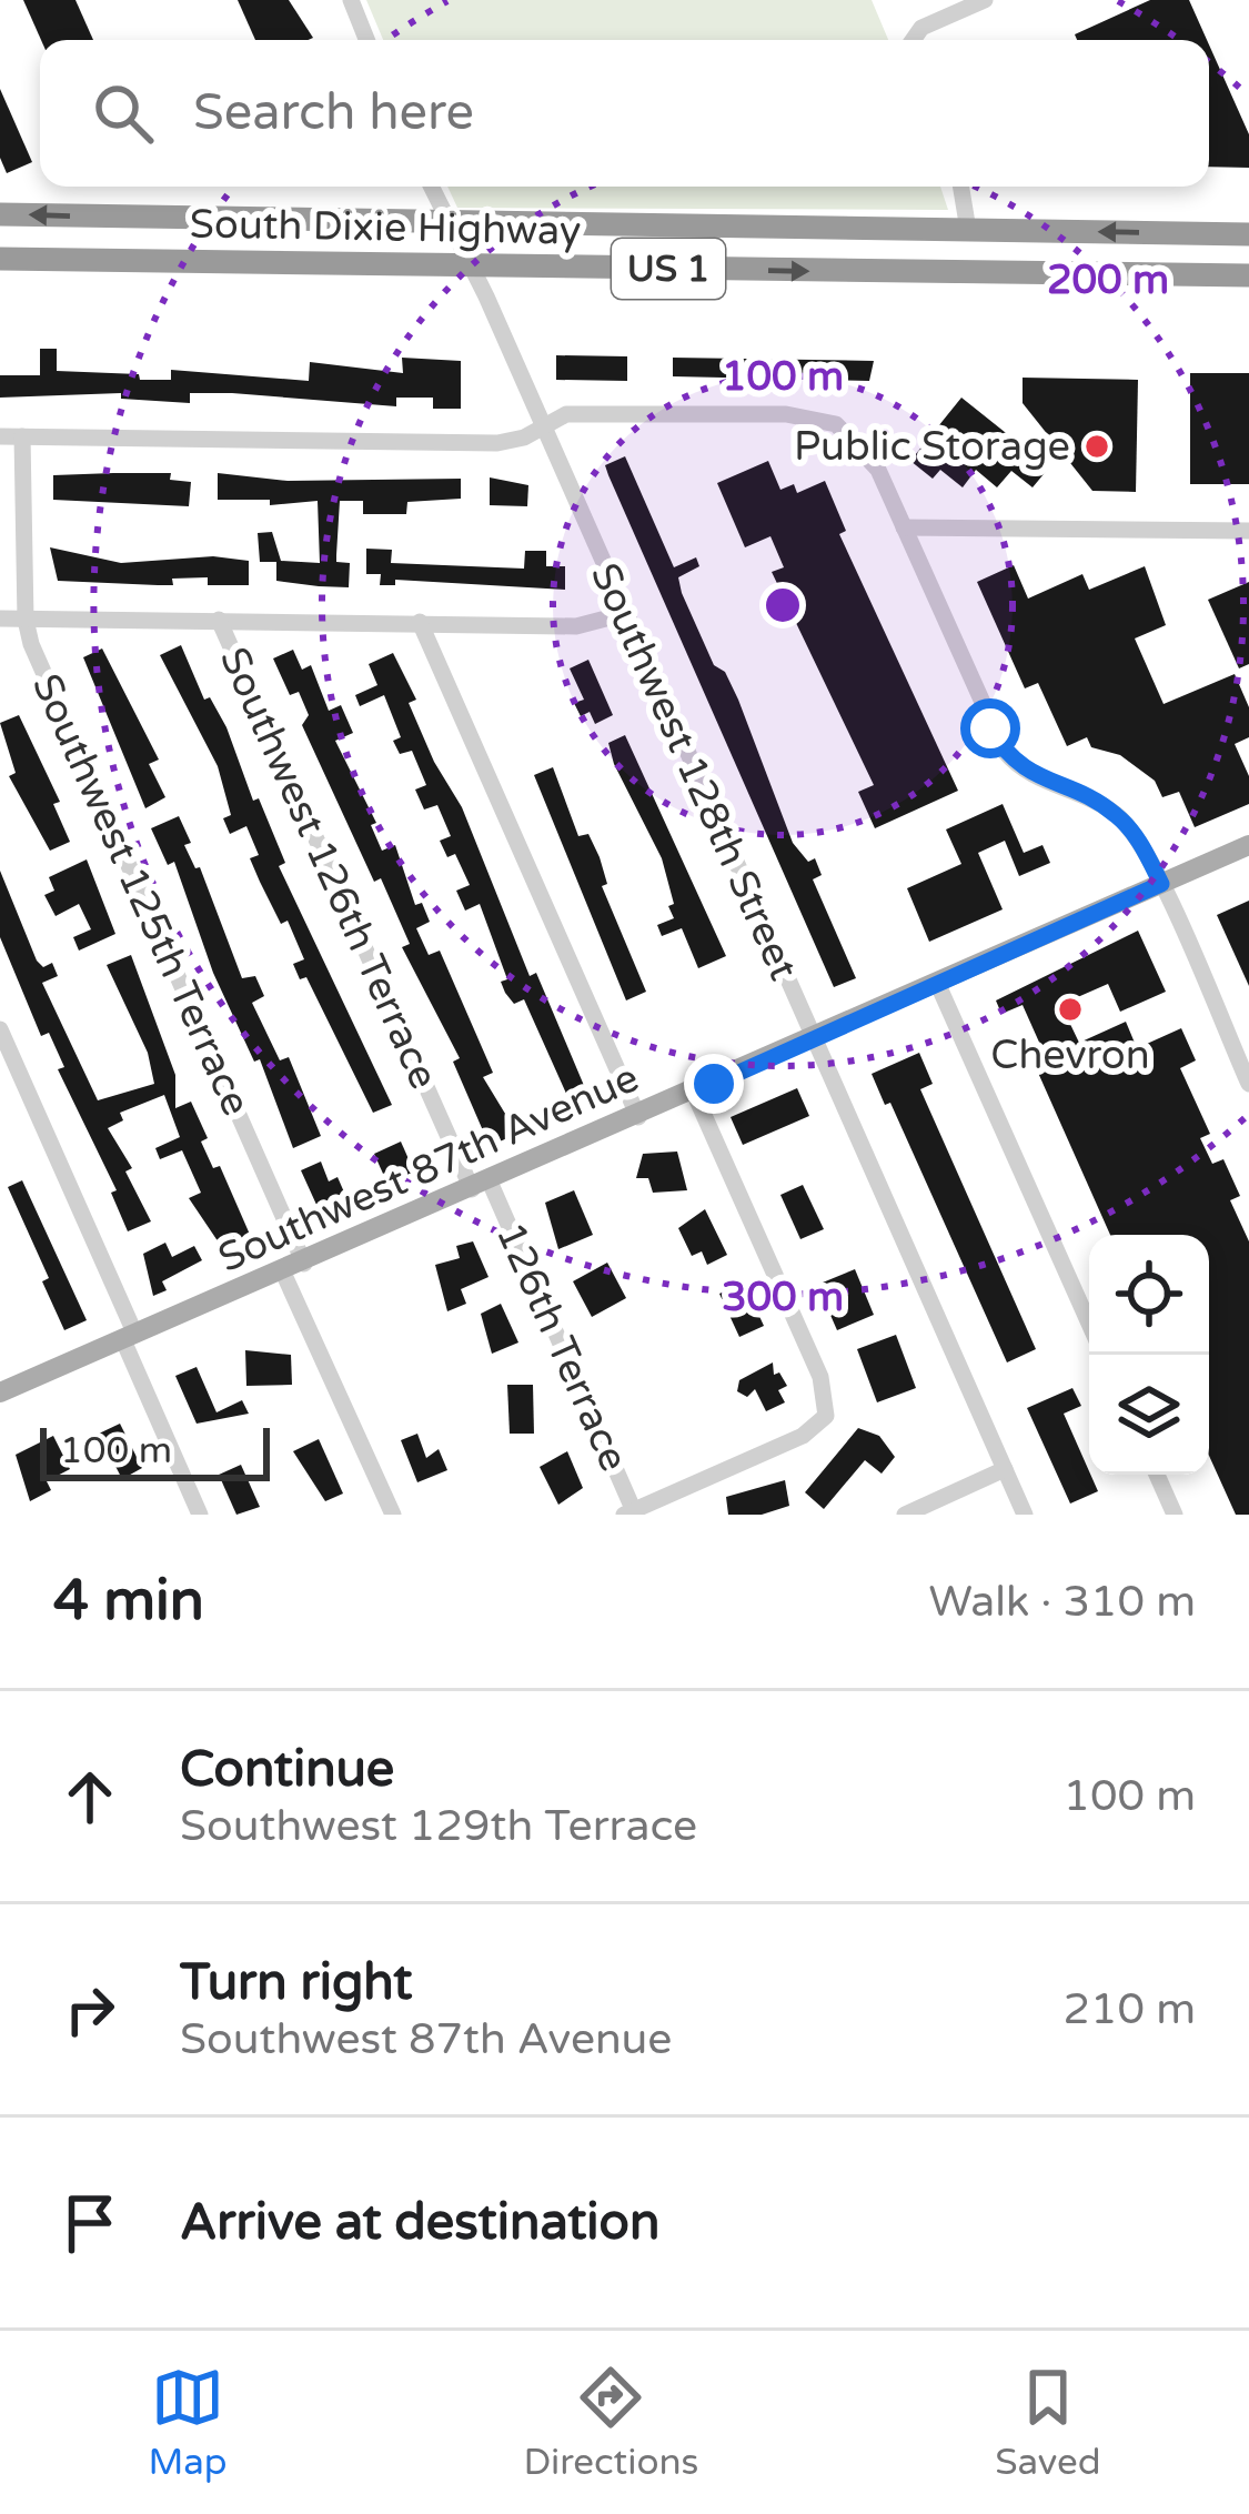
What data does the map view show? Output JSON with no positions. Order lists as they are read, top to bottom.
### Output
{
  "streets": {
    "highway": ["South Dixie Highway", "US 1"],
    "main road": ["Southwest 87th Avenue"],
    "street": [
      "Southwest 128th Street",
      "Southwest 126th Terrace",
      "Southwest 125th Terrace",
      "126th Terrace"
    ]
  },
  "crossings": [
    ["South Dixie Highway", "Southwest 128th Street"],
    ["Southwest 128th Street", "Southwest 87th Avenue"],
    ["Southwest 126th Terrace", "Southwest 87th Avenue"],
    ["Southwest 126th Terrace", "126th Terrace"],
    ["Southwest 125th Terrace", "Southwest 87th Avenue"],
    ["Southwest 87th Avenue", "126th Terrace"]
  ],
  "places": ["Public Storage", "Chevron"],
  "scale_bar": "100 m",
  "page": {
    "search": "Search here",
    "scale": "100 m",
    "heading": ["4 min", "Walk · 310 m"],
    "list": [
      ["Continue", "Southwest 129th Terrace", "100 m"],
      ["Turn right", "Southwest 87th Avenue", "210 m"],
      "Arrive at destination"
    ],
    "nav": ["Map", "Directions", "Saved"]
  },
  "rings": ["200 m", "100 m", "300 m"]
}
